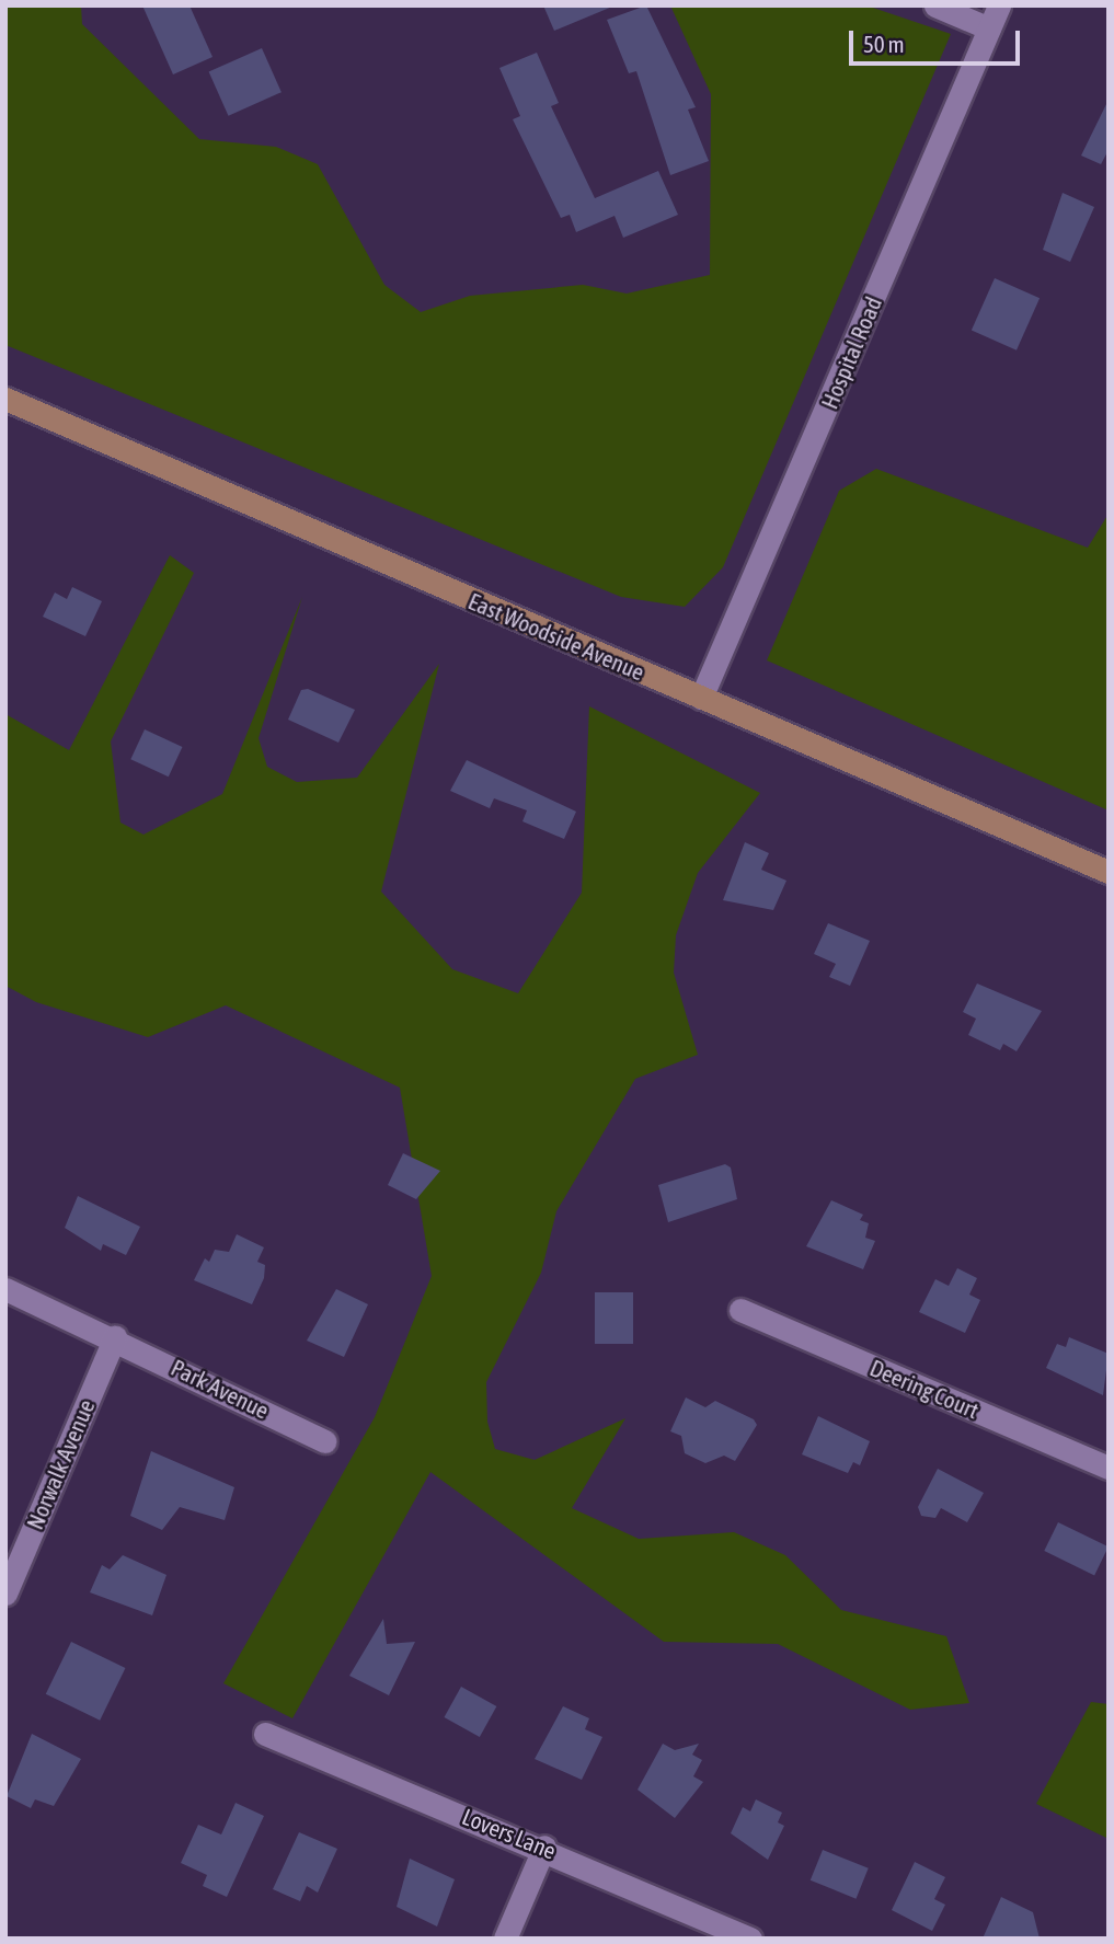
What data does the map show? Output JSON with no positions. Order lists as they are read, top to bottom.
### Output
{
  "streets": {
    "main road": ["East Woodside Avenue"],
    "street": [
      "Hospital Road",
      "Park Avenue",
      "Deering Court",
      "Norwalk Avenue",
      "Lovers Lane"
    ]
  },
  "crossings": [
    ["Hospital Road", "East Woodside Avenue"],
    ["Park Avenue", "Norwalk Avenue"]
  ],
  "scale_bar": "50 m"
}
